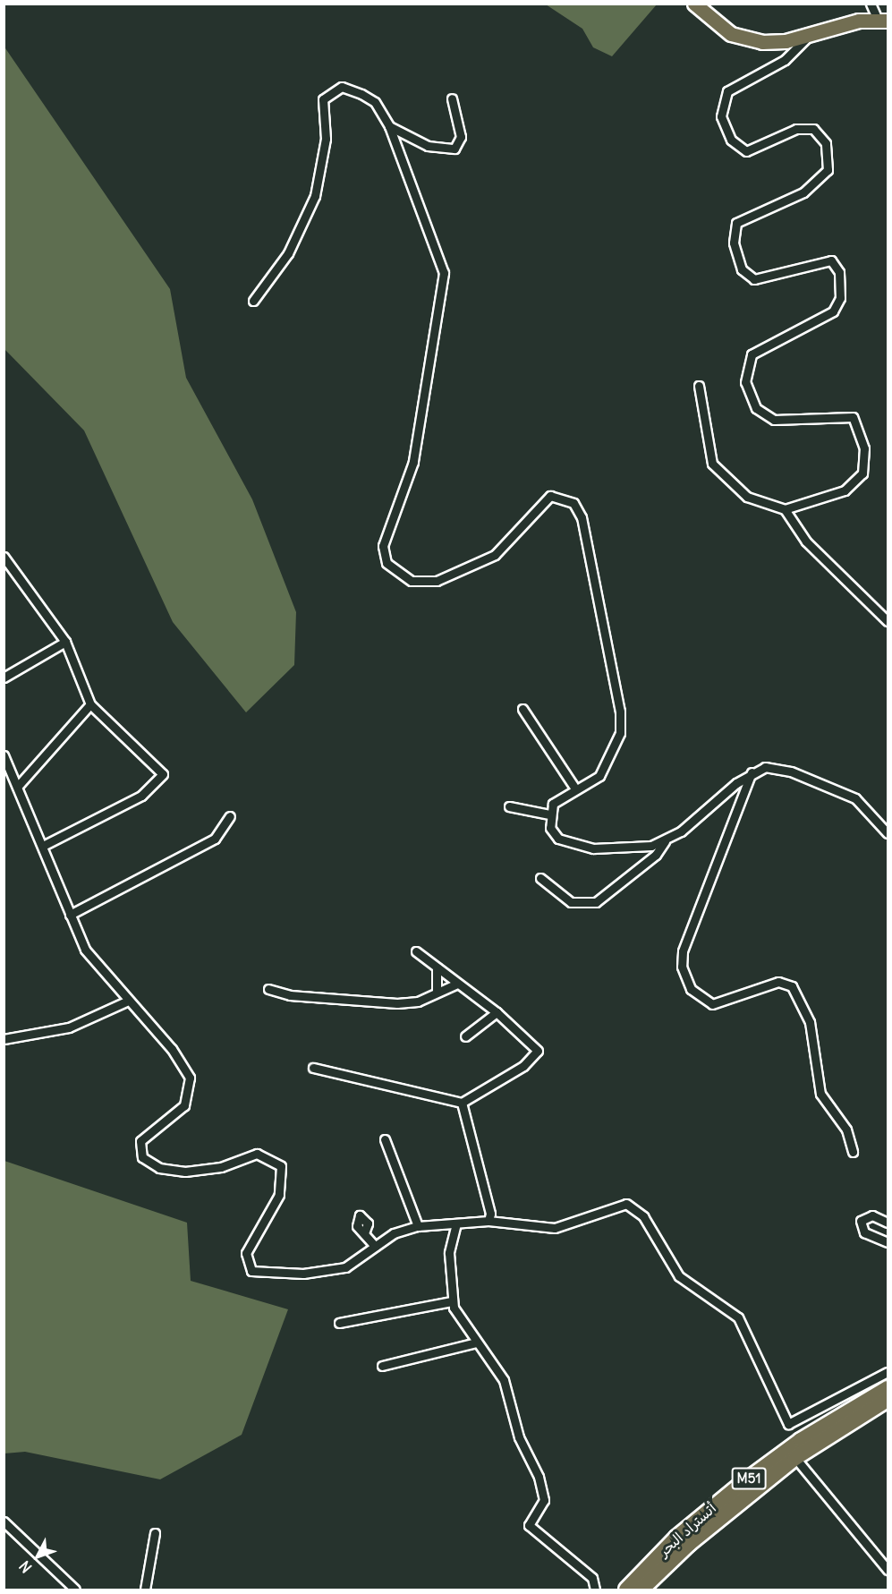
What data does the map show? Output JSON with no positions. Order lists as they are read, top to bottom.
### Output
{
  "streets": {
    "highway": ["M51", "أتستراد البحر"]
  },
  "north": "bottom left"
}
